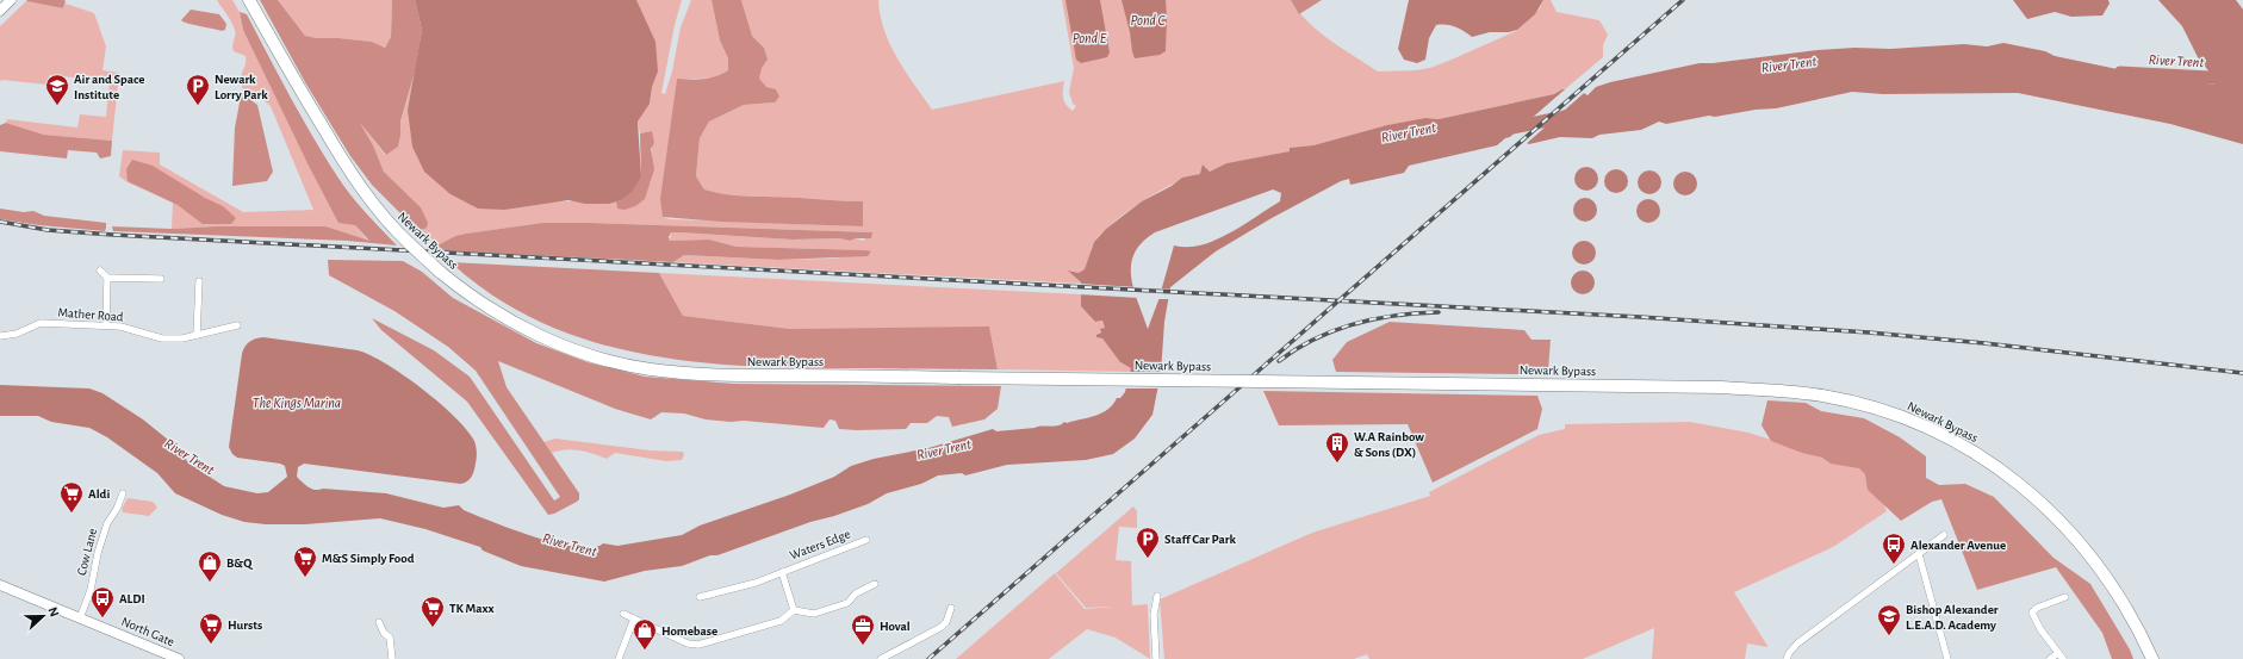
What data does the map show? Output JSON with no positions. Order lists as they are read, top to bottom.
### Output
{
  "streets": {
    "highway": ["Newark Bypass"],
    "main road": ["North Gate"],
    "street": ["Mather Road", "Waters Edge", "Cow Lane"]
  },
  "crossings": [
    ["Cow Lane", "North Gate"]
  ],
  "water": [
    "Pond C",
    "Pond E",
    "River Trent",
    "The Kings Marina"
  ],
  "places": {
    "school or university": ["Air and Space Institute", "Bishop Alexander L.E.A.D. Academy"],
    "parking": ["Newark Lorry Park", "Staff Car Park"],
    "building": ["W.A Rainbow & Sons (DX)"],
    "supermarket": [
      "Aldi",
      "M&S Simply Food",
      "TK Maxx",
      "Hursts"
    ],
    "bus stop": ["Alexander Avenue", "ALDI"],
    "shop": ["B&Q", "Homebase"],
    "office": ["Hoval"]
  },
  "north": "right"
}
